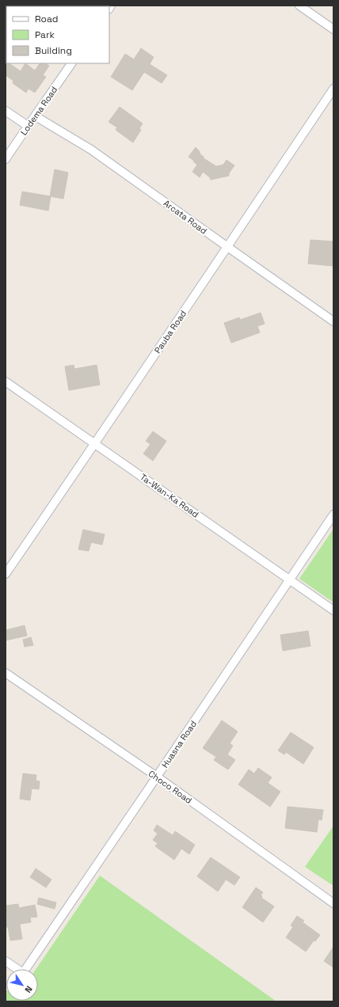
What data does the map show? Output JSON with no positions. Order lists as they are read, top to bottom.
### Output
{
  "streets": {
    "street": [
      "Lodema Road",
      "Arcata Road",
      "Pauba Road",
      "Ta-Wan-Ka Road",
      "Huasna Road",
      "Choco Road"
    ]
  },
  "crossings": [
    ["Lodema Road", "Arcata Road"],
    ["Arcata Road", "Pauba Road"],
    ["Pauba Road", "Ta-Wan-Ka Road"],
    ["Ta-Wan-Ka Road", "Huasna Road"],
    ["Huasna Road", "Choco Road"]
  ],
  "legend": ["Road", "Park", "Building"],
  "north": "bottom right"
}
